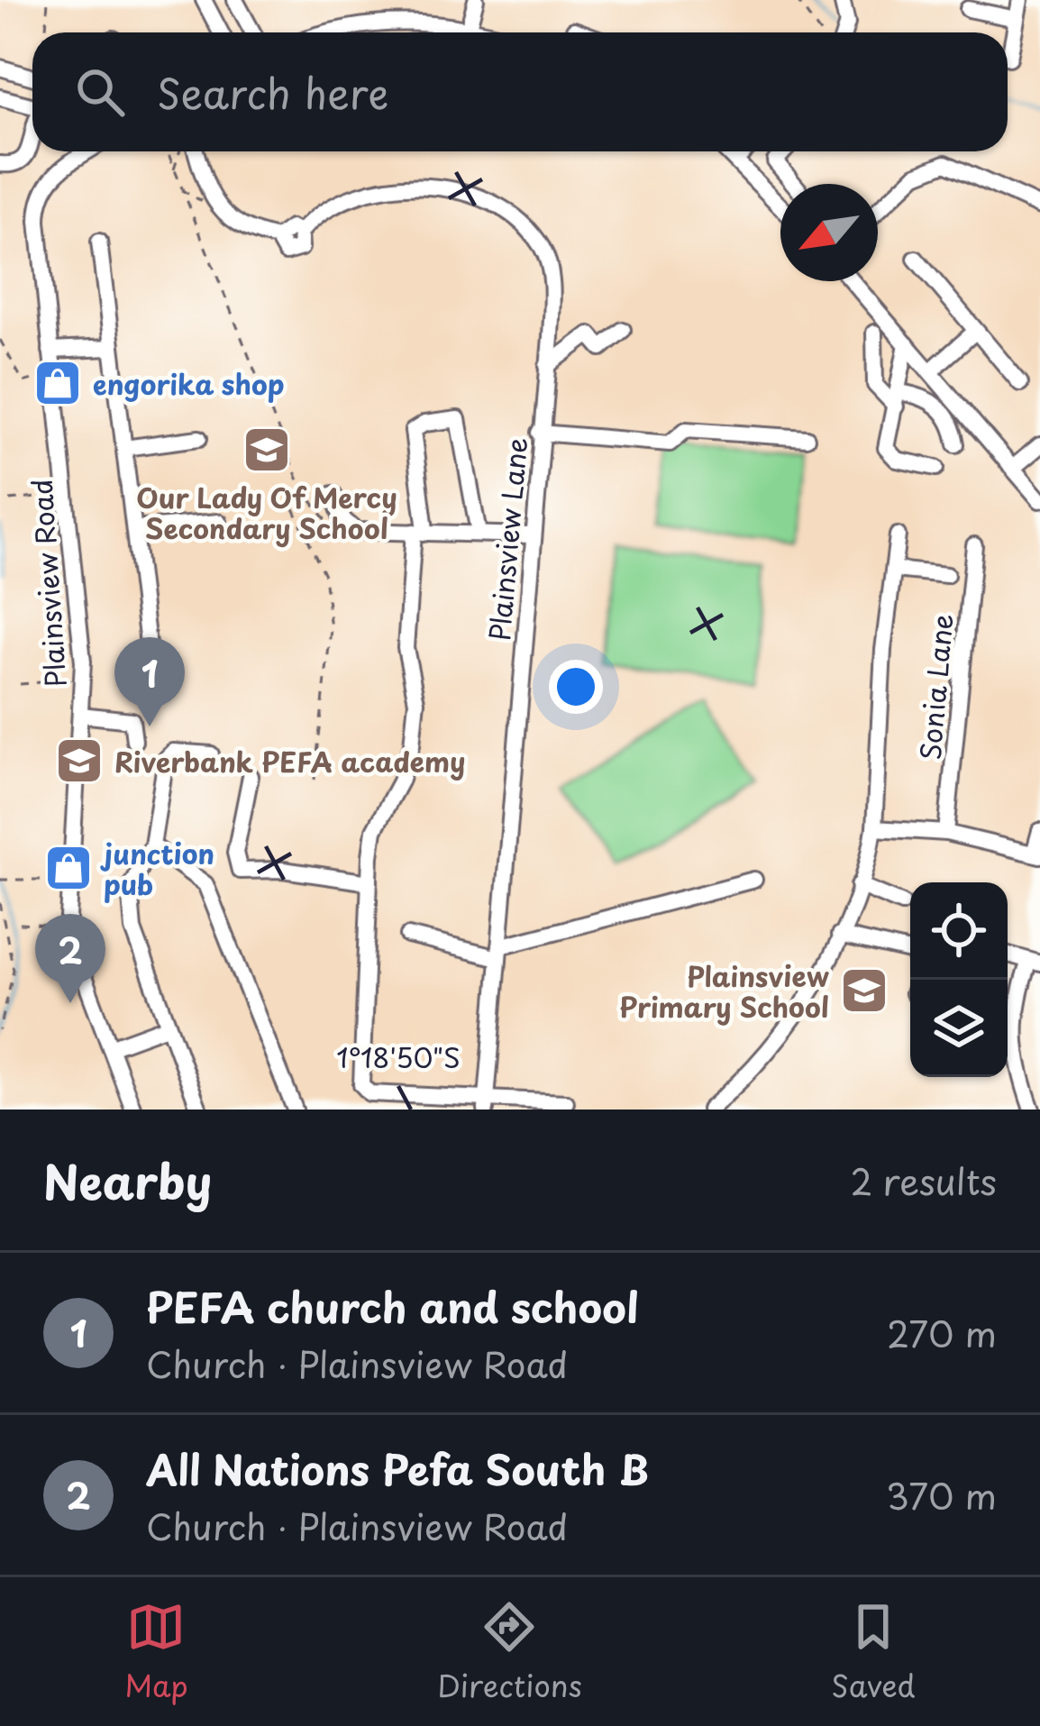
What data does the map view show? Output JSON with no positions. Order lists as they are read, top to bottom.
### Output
{
  "streets": {
    "street": ["Plainsview Lane", "Plainsview Road", "Sonia Lane"]
  },
  "places": {
    "shop": ["engorika shop", "junction pub"],
    "school or university": ["Our Lady Of Mercy Secondary School", "Riverbank PEFA academy", "Plainsview Primary School"]
  },
  "north": "bottom left",
  "page": {
    "search": "Search here",
    "pins": ["1", "2"],
    "heading": ["Nearby", "2 results"],
    "list": [
      {
        "mark": "1",
        "name": "PEFA church and school",
        "note": "Church · Plainsview Road",
        "value": "270 m"
      },
      {
        "mark": "2",
        "name": "All Nations Pefa South B",
        "note": "Church · Plainsview Road",
        "value": "370 m"
      }
    ],
    "nav": ["Map", "Directions", "Saved"]
  },
  "coordinates": ["1°18'50\"S"]
}
